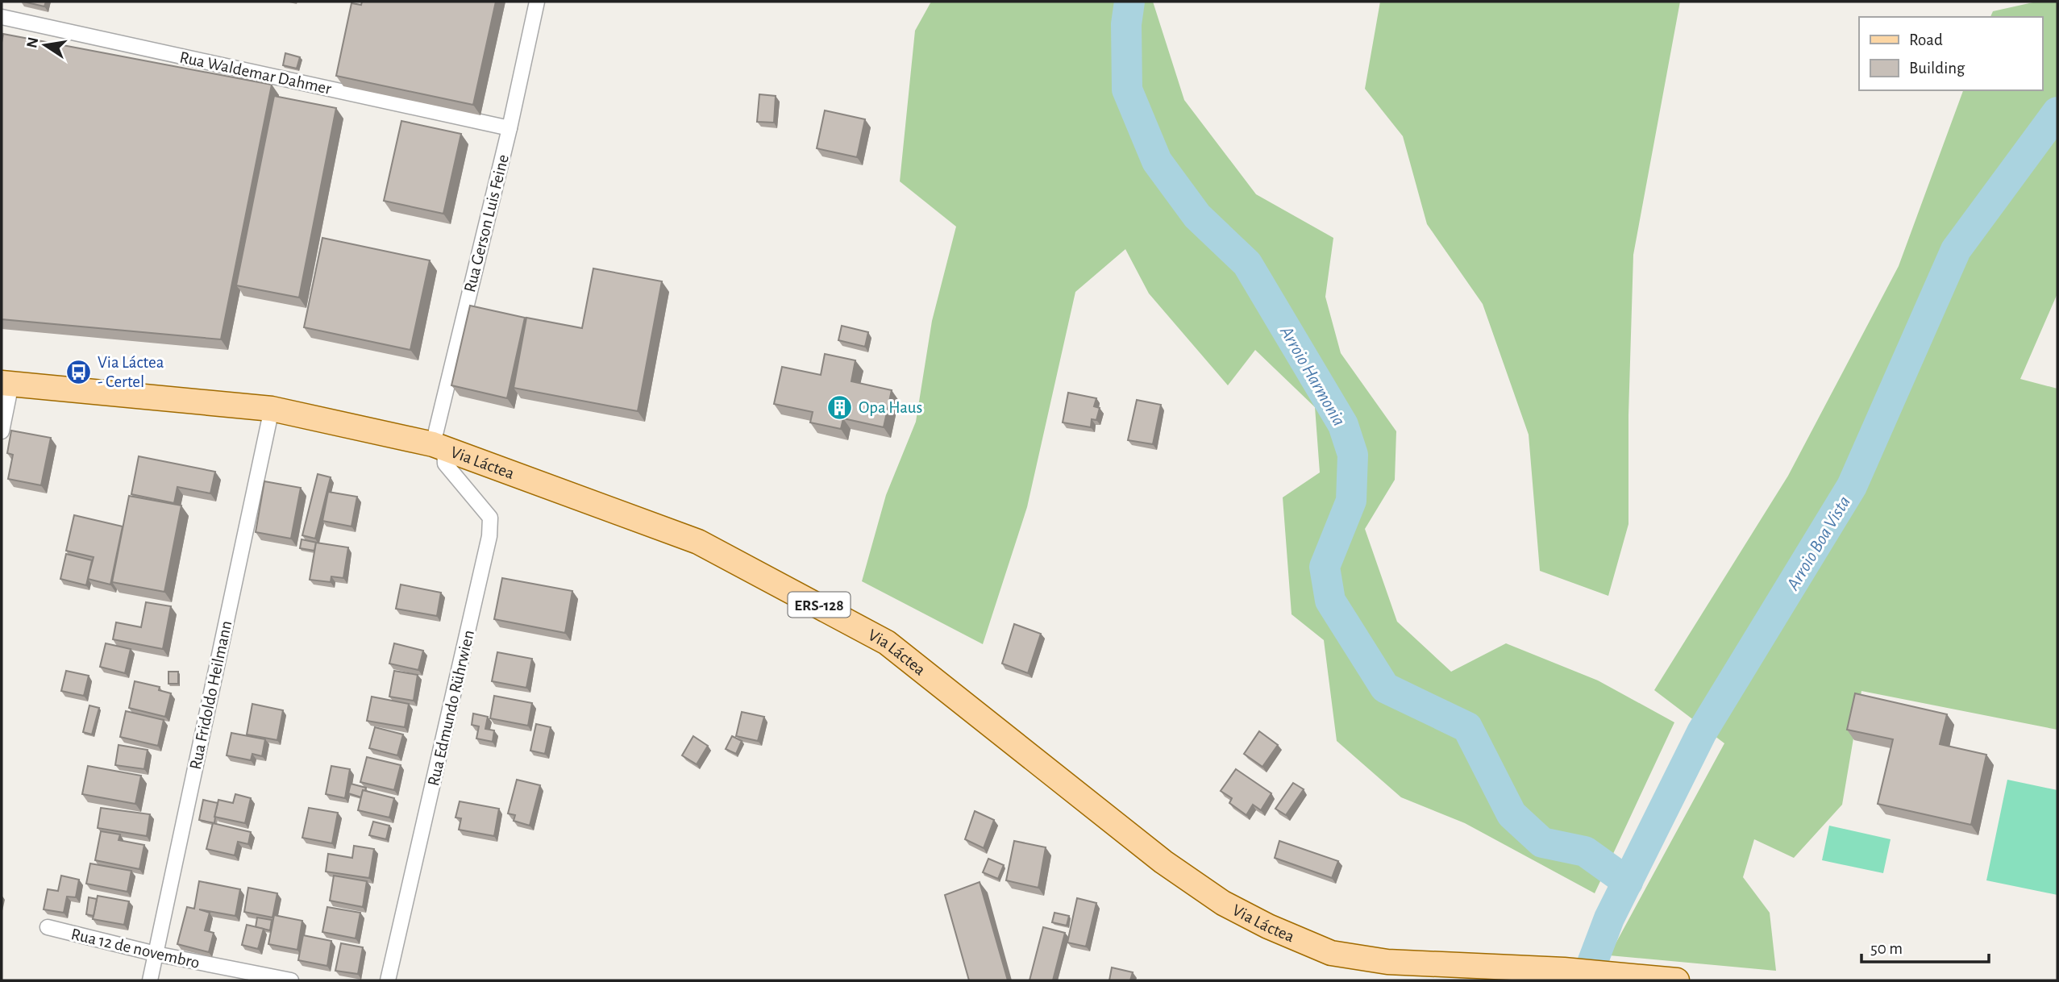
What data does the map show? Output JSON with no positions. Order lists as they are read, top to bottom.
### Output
{
  "streets": {
    "main road": ["Via Láctea", "ERS-128"],
    "street": [
      "Rua Waldemar Dahmer",
      "Rua Gerson Luis Feine",
      "Rua Fridoldo Heilmann",
      "Rua Edmundo Rührwien",
      "Rua 12 de novembro"
    ]
  },
  "crossings": [
    ["Rua Waldemar Dahmer", "Rua Gerson Luis Feine"],
    ["Rua Gerson Luis Feine", "Via Láctea"],
    ["Rua Gerson Luis Feine", "Rua Edmundo Rührwien"],
    ["Via Láctea", "Rua Fridoldo Heilmann"],
    ["Via Láctea", "Rua Edmundo Rührwien"],
    ["Rua Fridoldo Heilmann", "Rua 12 de novembro"]
  ],
  "water": ["Arroio Harmonia", "Arroio Boa Vista"],
  "places": {
    "bus stop": ["Via Láctea - Certel"],
    "building": ["Opa Haus"]
  },
  "legend": ["Road", "Building"],
  "scale_bar": "50 m",
  "north": "left"
}
